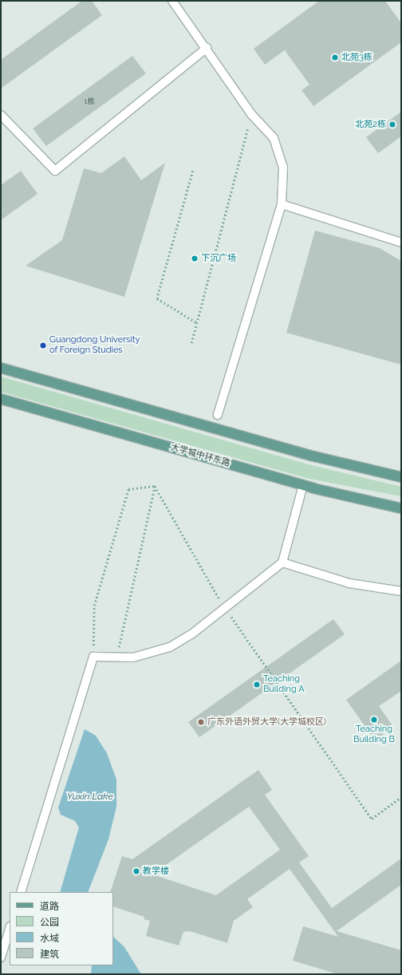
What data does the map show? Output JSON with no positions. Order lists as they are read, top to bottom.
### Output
{
  "streets": {
    "main road": ["大学城中环东路"]
  },
  "water": ["Yuxin Lake"],
  "places": [
    "北苑3栋",
    "北苑2栋",
    "下沉广场",
    "Guangdong University of Foreign Studies",
    "Teaching Building A",
    "Teaching Building B",
    "广东外语外贸大学(大学城校区)",
    "教学楼"
  ],
  "house_numbers": ["1栋"],
  "legend": [
    "道路",
    "公园",
    "水域",
    "建筑"
  ]
}
